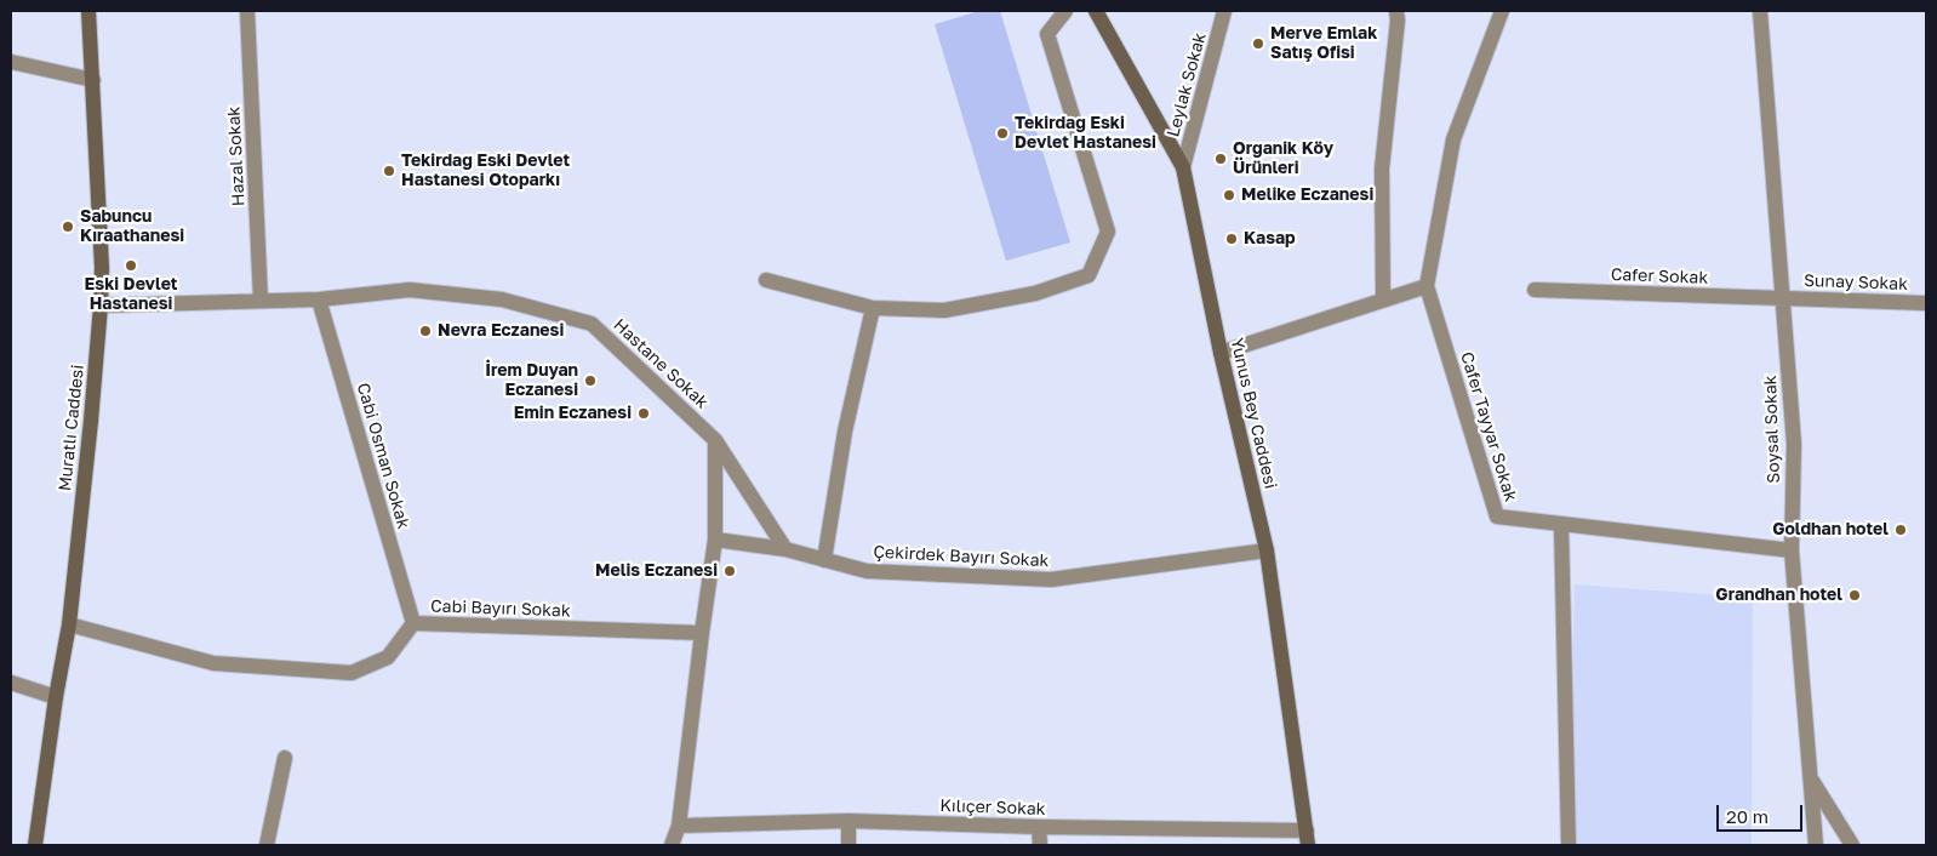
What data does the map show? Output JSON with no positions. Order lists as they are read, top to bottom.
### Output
{
  "streets": {
    "street": [
      "Leylak Sokak",
      "Hazal Sokak",
      "Cafer Sokak",
      "Sunay Sokak",
      "Hastane Sokak",
      "Yunus Bey Caddesi",
      "Cafer Tayyar Sokak",
      "Muratlı Caddesi",
      "Soysal Sokak",
      "Cabi Osman Sokak",
      "Çekirdek Bayırı Sokak",
      "Cabi Bayırı Sokak",
      "Kılıçer Sokak"
    ]
  },
  "crossings": [
    ["Leylak Sokak", "Yunus Bey Caddesi"],
    ["Hazal Sokak", "Hastane Sokak"],
    ["Cafer Sokak", "Sunay Sokak"],
    ["Cafer Sokak", "Soysal Sokak"],
    ["Sunay Sokak", "Soysal Sokak"],
    ["Hastane Sokak", "Muratlı Caddesi"],
    ["Hastane Sokak", "Cabi Osman Sokak"],
    ["Yunus Bey Caddesi", "Çekirdek Bayırı Sokak"],
    ["Yunus Bey Caddesi", "Kılıçer Sokak"],
    ["Muratlı Caddesi", "Cabi Bayırı Sokak"],
    ["Cabi Osman Sokak", "Cabi Bayırı Sokak"]
  ],
  "places": [
    "Merve Emlak Satış Ofisi",
    "Tekirdağ Eski Devlet Hastanesi",
    "Organik Köy Ürünleri",
    "Tekirdağ Eski Devlet Hastanesi Otoparkı",
    "Melike Eczanesi",
    "Sabuncu Kıraathanesi",
    "Kasap",
    "Eski Devlet Hastanesi",
    "Nevra Eczanesi",
    "İrem Duyan Eczanesi",
    "Emin Eczanesi",
    "Goldhan hotel",
    "Melis Eczanesi",
    "Grandhan hotel"
  ],
  "scale_bar": "20 m"
}
